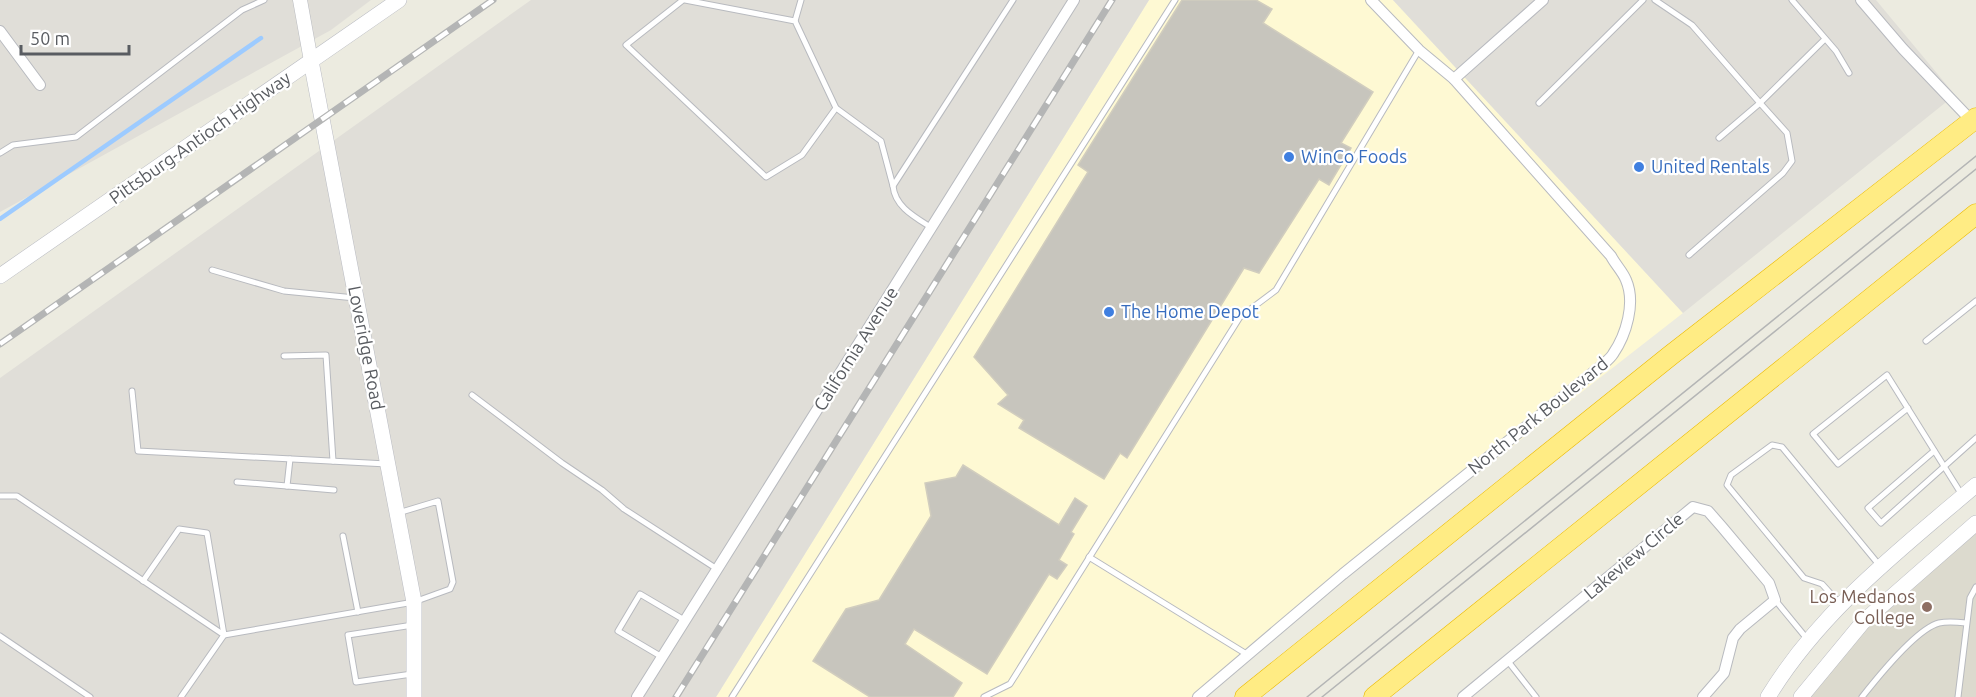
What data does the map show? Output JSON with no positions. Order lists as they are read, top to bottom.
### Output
{
  "streets": {
    "main road": ["Pittsburg-Antioch Highway", "Loveridge Road"],
    "street": ["California Avenue", "North Park Boulevard", "Lakeview Circle"]
  },
  "crossings": [
    ["Pittsburg-Antioch Highway", "Loveridge Road"]
  ],
  "places": [
    "WinCo Foods",
    "United Rentals",
    "The Home Depot",
    "Los Medanos College"
  ],
  "scale_bar": "50 m"
}
